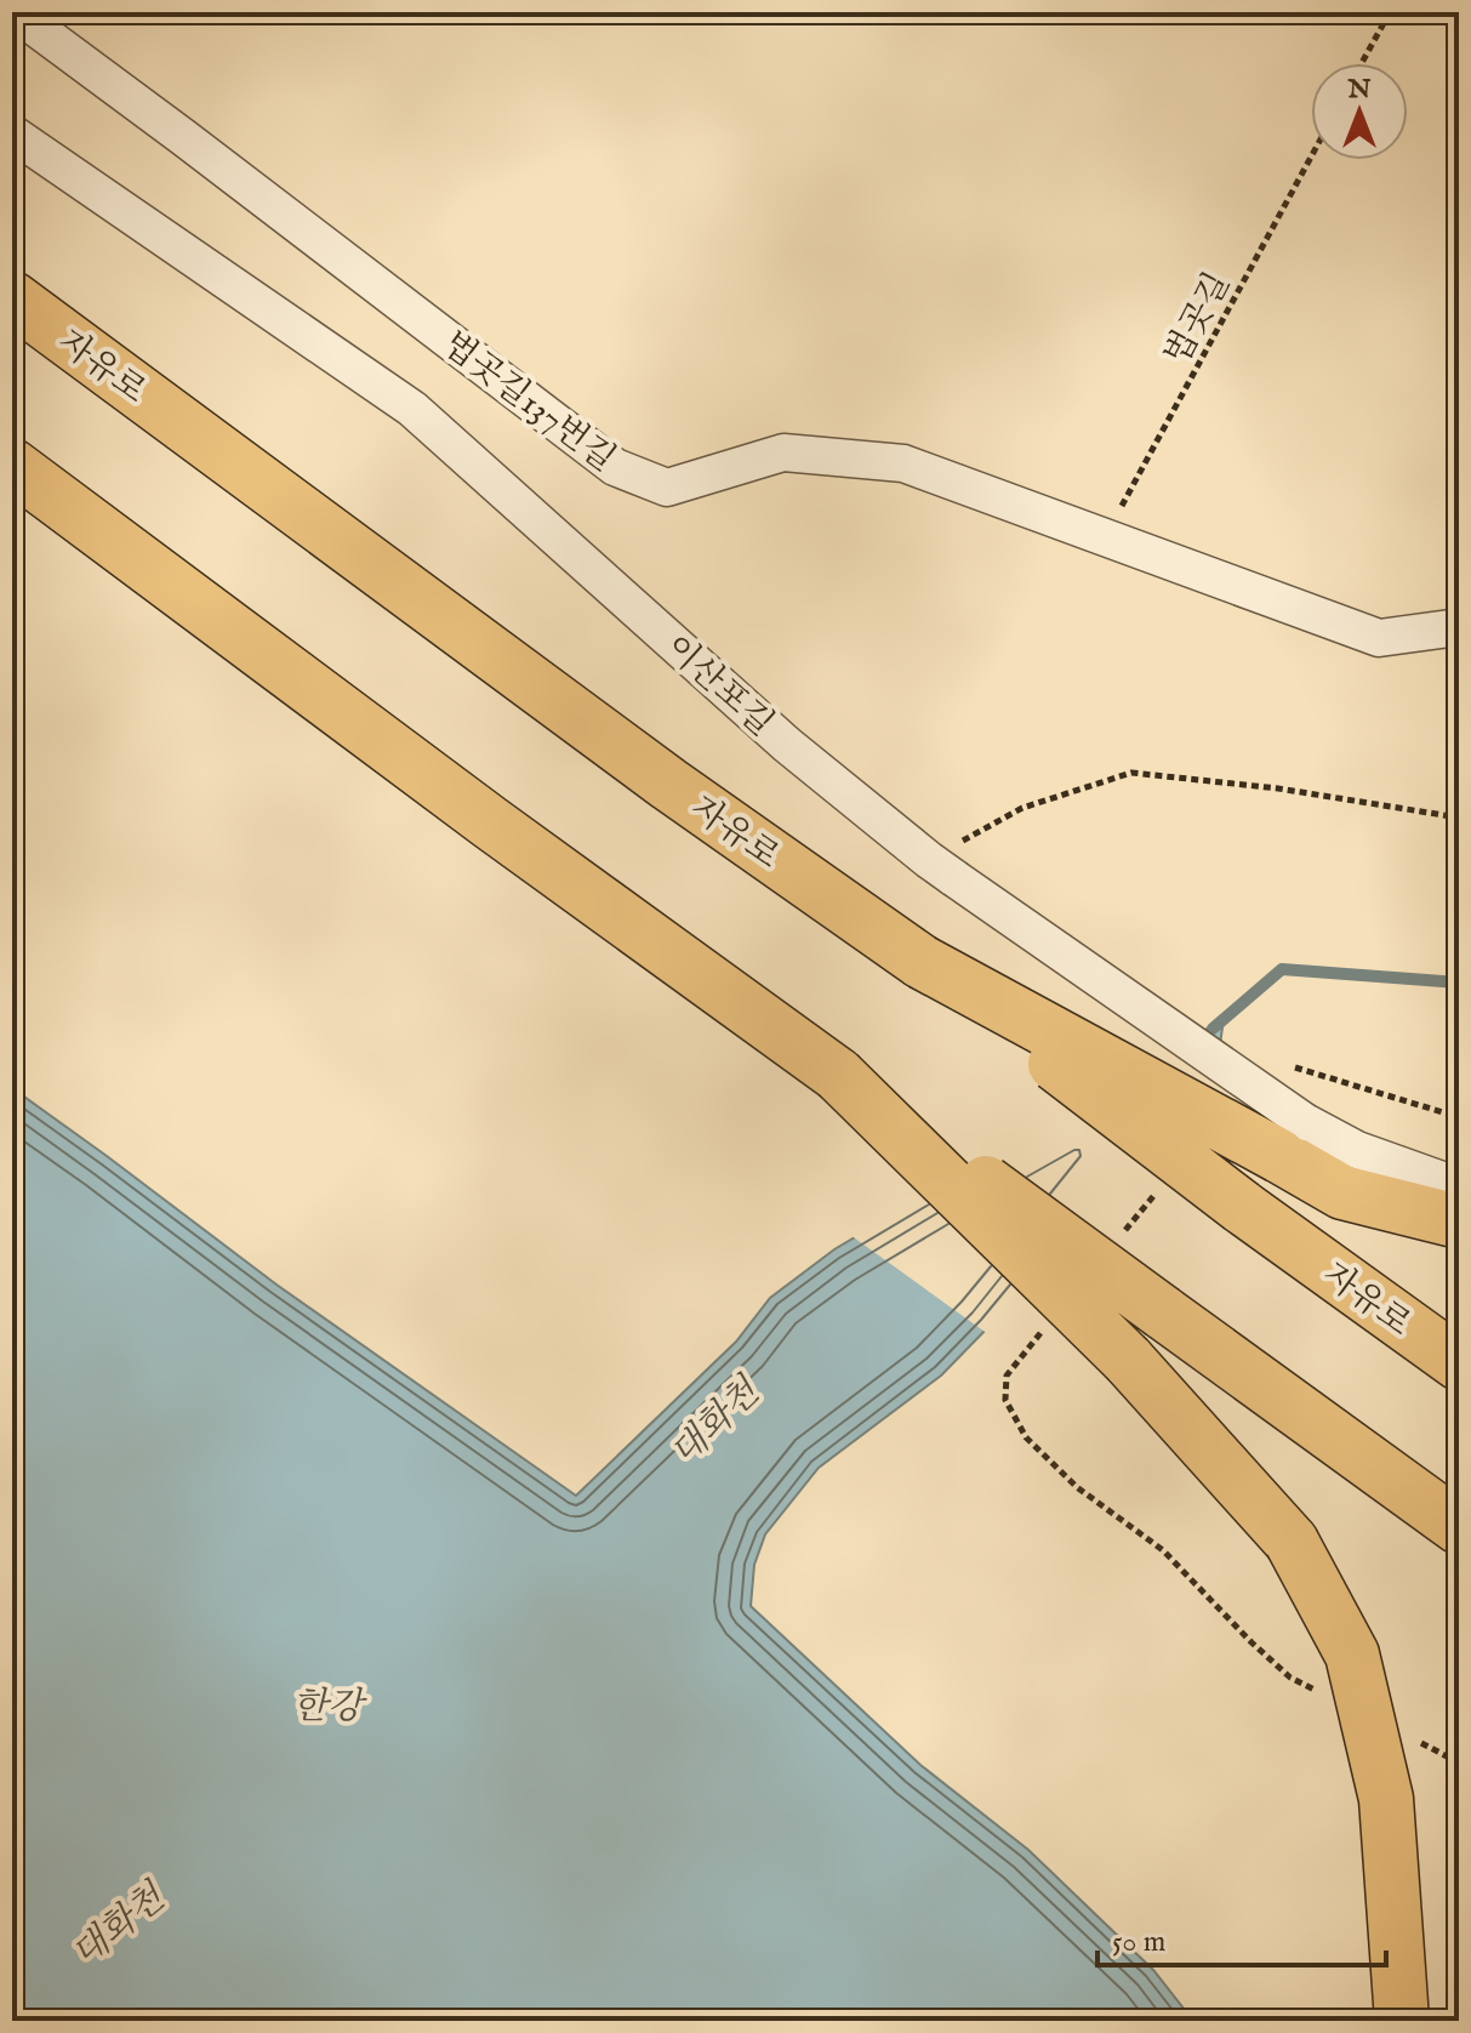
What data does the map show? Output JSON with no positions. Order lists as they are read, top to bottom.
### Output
{
  "streets": {
    "highway": ["자유로"],
    "street": ["법곳길137번길", "이산포길"],
    "path": ["법곳길"]
  },
  "crossings": [
    ["법곳길", "법곳길137번길"]
  ],
  "water": ["대화천", "한강"],
  "scale_bar": "50 m",
  "north": "top"
}
